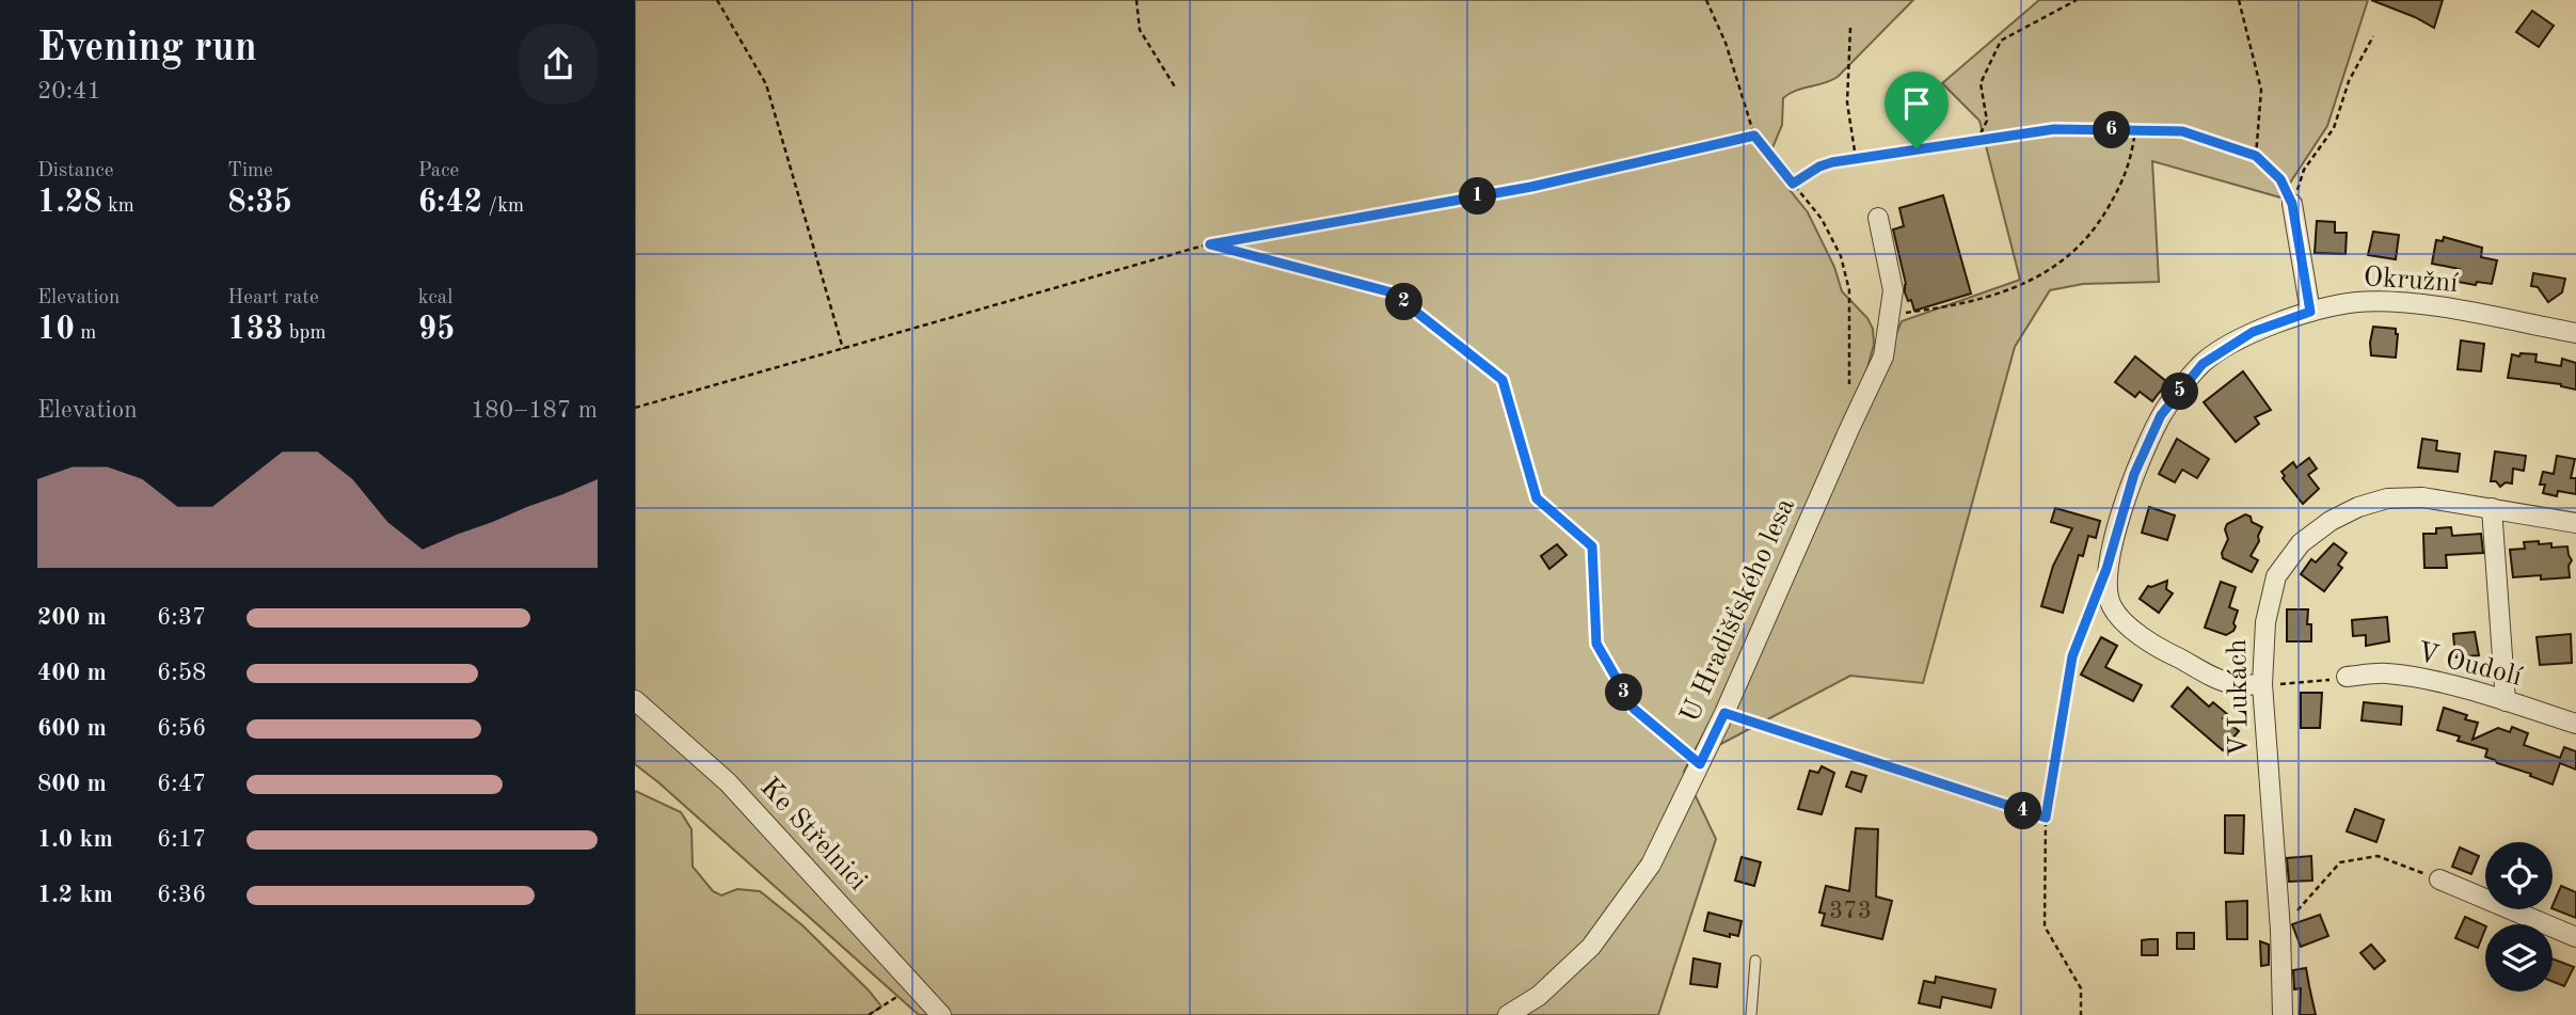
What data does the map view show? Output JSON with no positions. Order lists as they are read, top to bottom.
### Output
{
  "streets": {
    "street": [
      "Okružní",
      "U Hradišťského lesa",
      "V Oudolí",
      "V Lukách",
      "Ke Střelnici"
    ]
  },
  "crossings": [
    ["Okružní", "V Lukách"]
  ],
  "house_numbers": ["373"],
  "page": {
    "heading": ["Evening run", "20:41"],
    "pins": [
      "6",
      "1",
      "2",
      "5",
      "3",
      "4"
    ],
    "stats": [
      ["Distance", "1.28 km"],
      ["Time", "8:35"],
      ["Pace", "6:42 /km"],
      ["Elevation", "10 m"],
      ["Heart rate", "133 bpm"],
      ["kcal", "95"]
    ],
    "chart": ["Elevation", "180–187 m"],
    "list": [
      {
        "name": "200 m",
        "note": "6:37"
      },
      {
        "name": "400 m",
        "note": "6:58"
      },
      {
        "name": "600 m",
        "note": "6:56"
      },
      {
        "name": "800 m",
        "note": "6:47"
      },
      {
        "name": "1.0 km",
        "note": "6:17"
      },
      {
        "name": "1.2 km",
        "note": "6:36"
      }
    ]
  }
}
